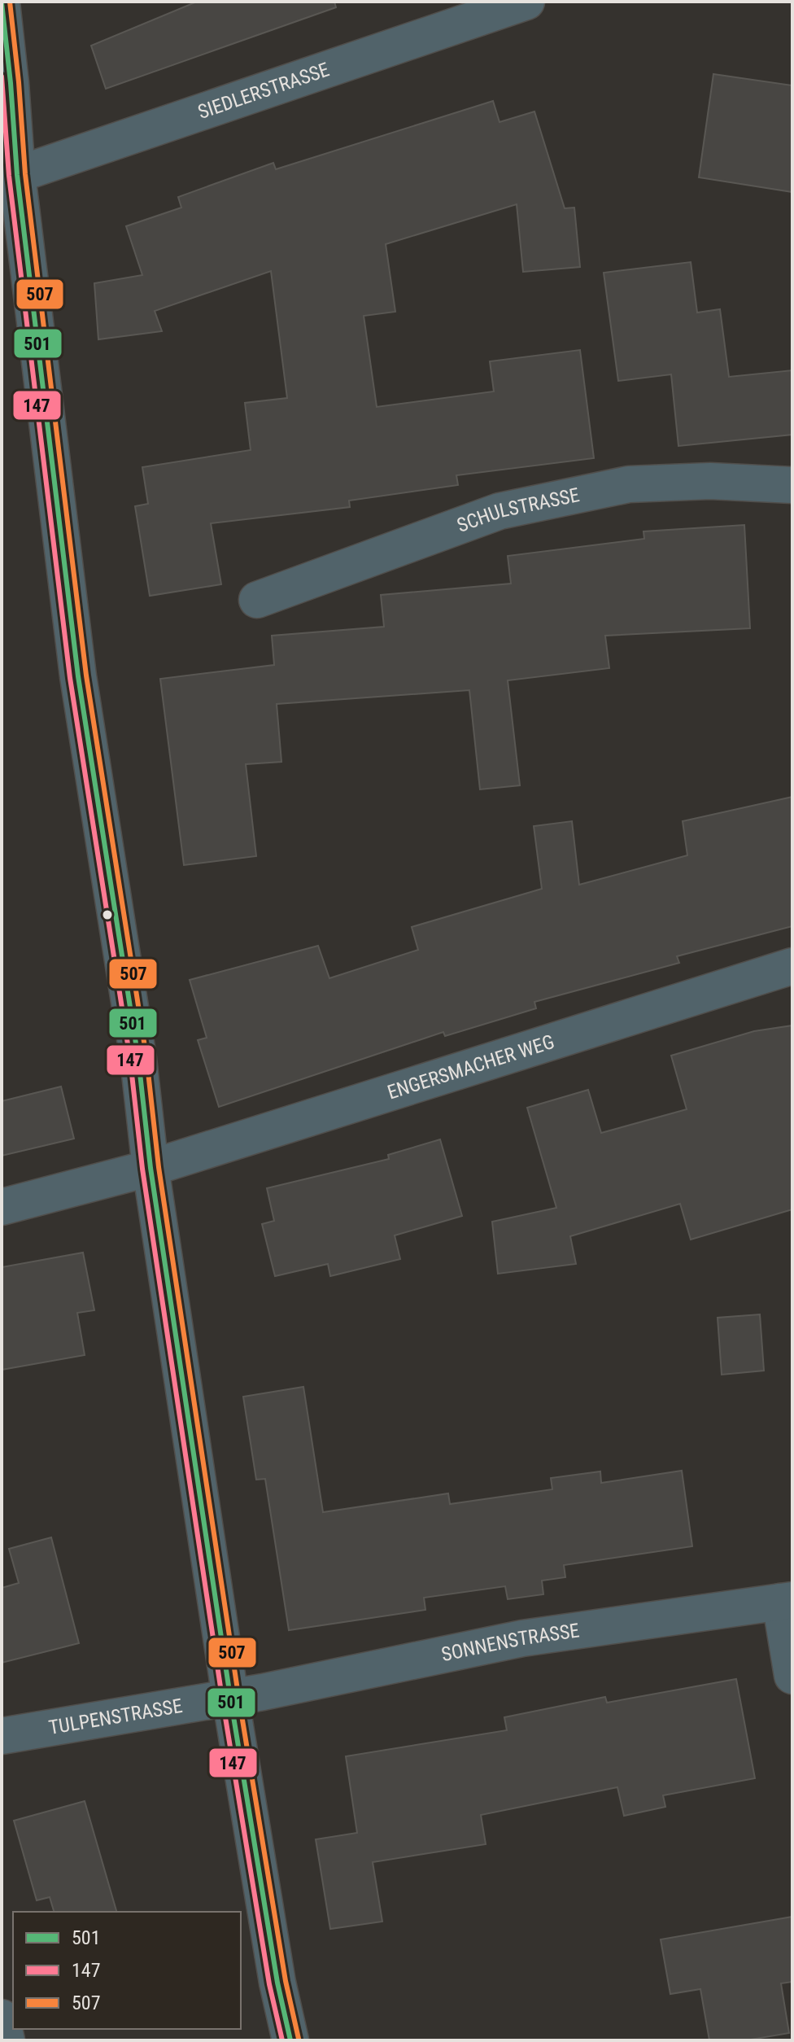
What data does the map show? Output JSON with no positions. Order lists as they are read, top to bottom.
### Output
{
  "streets": {
    "street": [
      "SIEDLERSTRASSE",
      "SCHULSTRASSE",
      "ENGERSMACHER WEG",
      "SONNENSTRASSE",
      "TULPENSTRASSE"
    ]
  },
  "crossings": [
    ["SONNENSTRASSE", "TULPENSTRASSE"]
  ],
  "lines": ["transit line 507", "transit line 501", "transit line 147"],
  "legend": ["501", "147", "507"]
}
